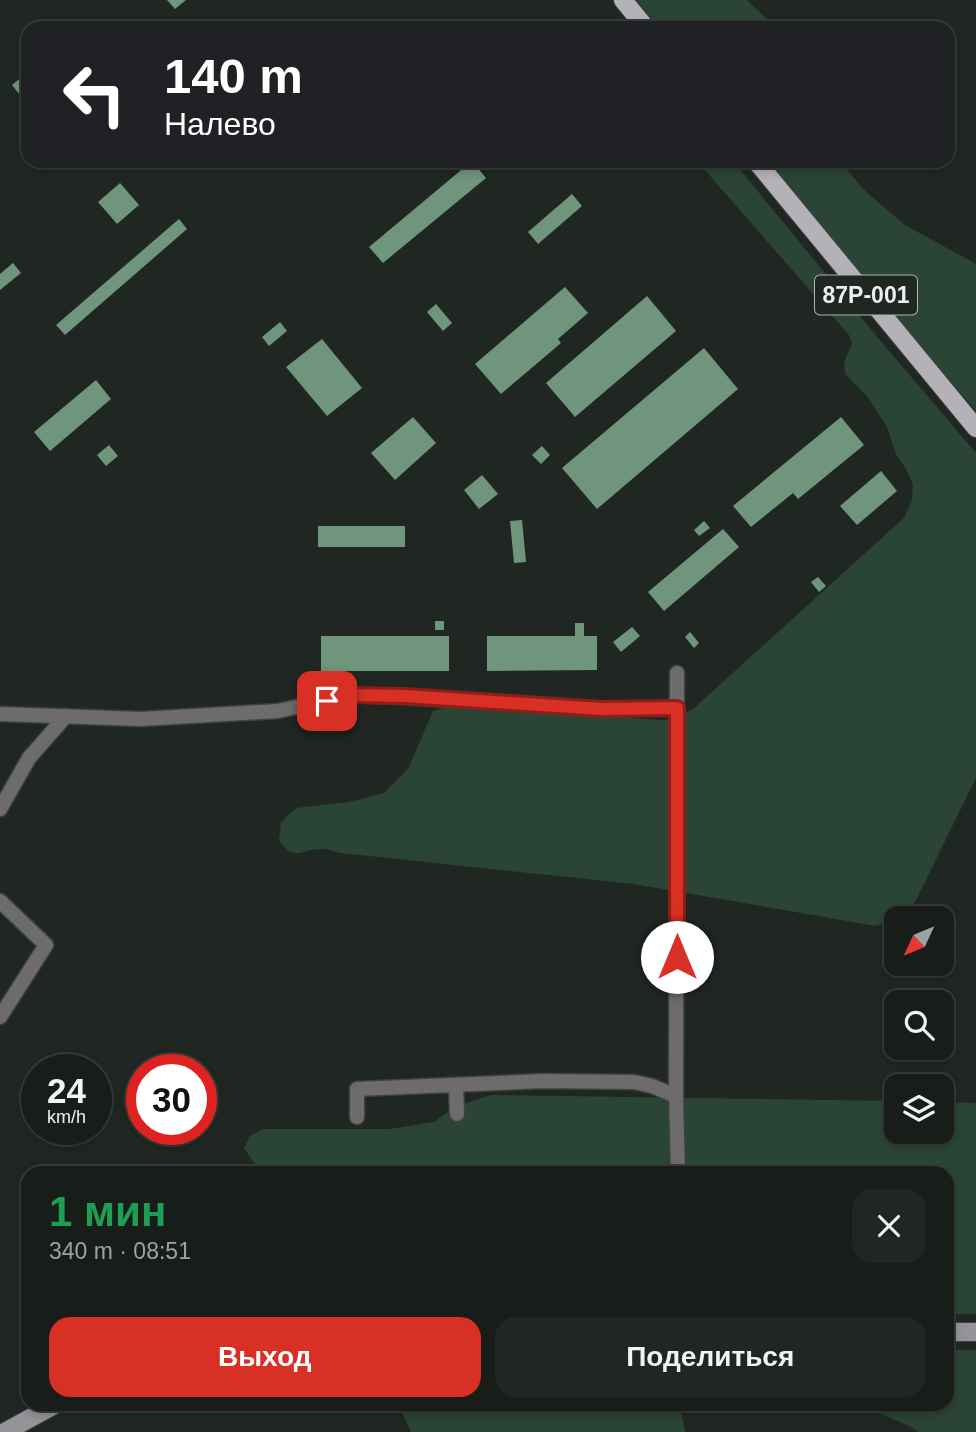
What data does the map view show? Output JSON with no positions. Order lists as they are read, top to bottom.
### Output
{
  "streets": {
    "main road": ["87Р-001"]
  },
  "north": "bottom left",
  "page": {
    "turn": ["140 m", "Налево"],
    "speed": "24 km/h",
    "limit": "30",
    "heading": ["1 мин", "340 m · 08:51"],
    "buttons": ["Выход", "Поделиться"]
  }
}
